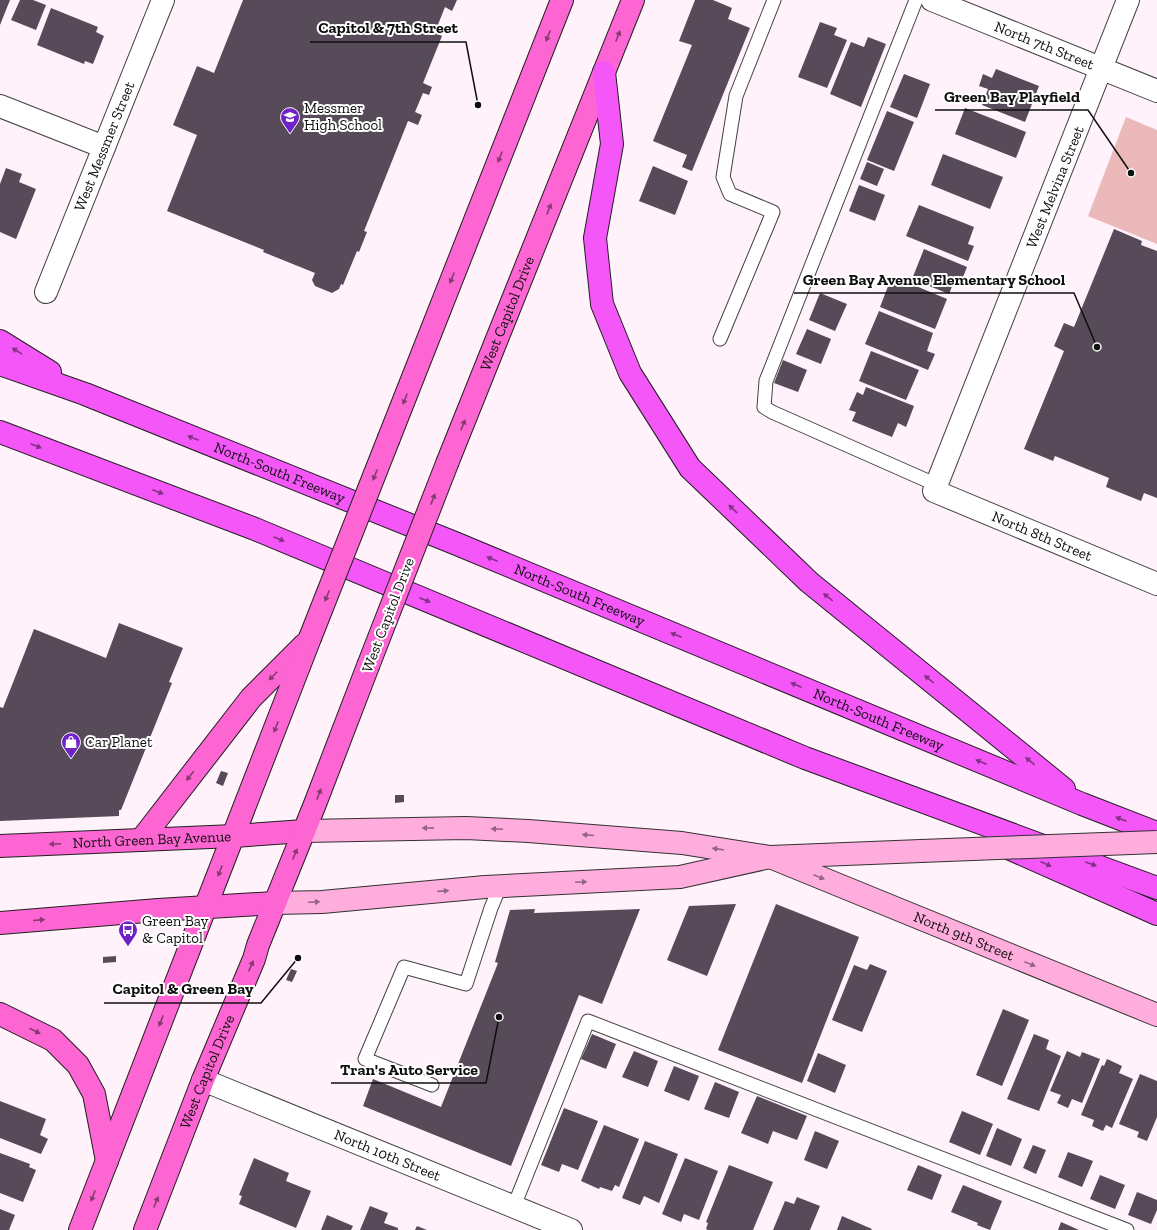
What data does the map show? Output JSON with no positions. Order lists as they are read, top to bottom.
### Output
{
  "streets": {
    "highway": ["North-South Freeway"],
    "main road": ["West Capitol Drive", "North Green Bay Avenue", "North 9th Street"],
    "street": [
      "North 7th Street",
      "West Messmer Street",
      "West Melvina Street",
      "North 8th Street",
      "North 10th Street"
    ]
  },
  "crossings": [
    ["North 7th Street", "West Melvina Street"],
    ["West Melvina Street", "North 8th Street"],
    ["West Capitol Drive", "North Green Bay Avenue"],
    ["West Capitol Drive", "North 10th Street"]
  ],
  "places": {
    "other": [
      "Capitol & 7th Street",
      "Green Bay Playfield",
      "Green Bay Avenue Elementary School",
      "Capitol & Green Bay",
      "Tran's Auto Service"
    ],
    "school or university": ["Messmer High School"],
    "shop": ["Car Planet"],
    "bus stop": ["Green Bay & Capitol"]
  }
}
